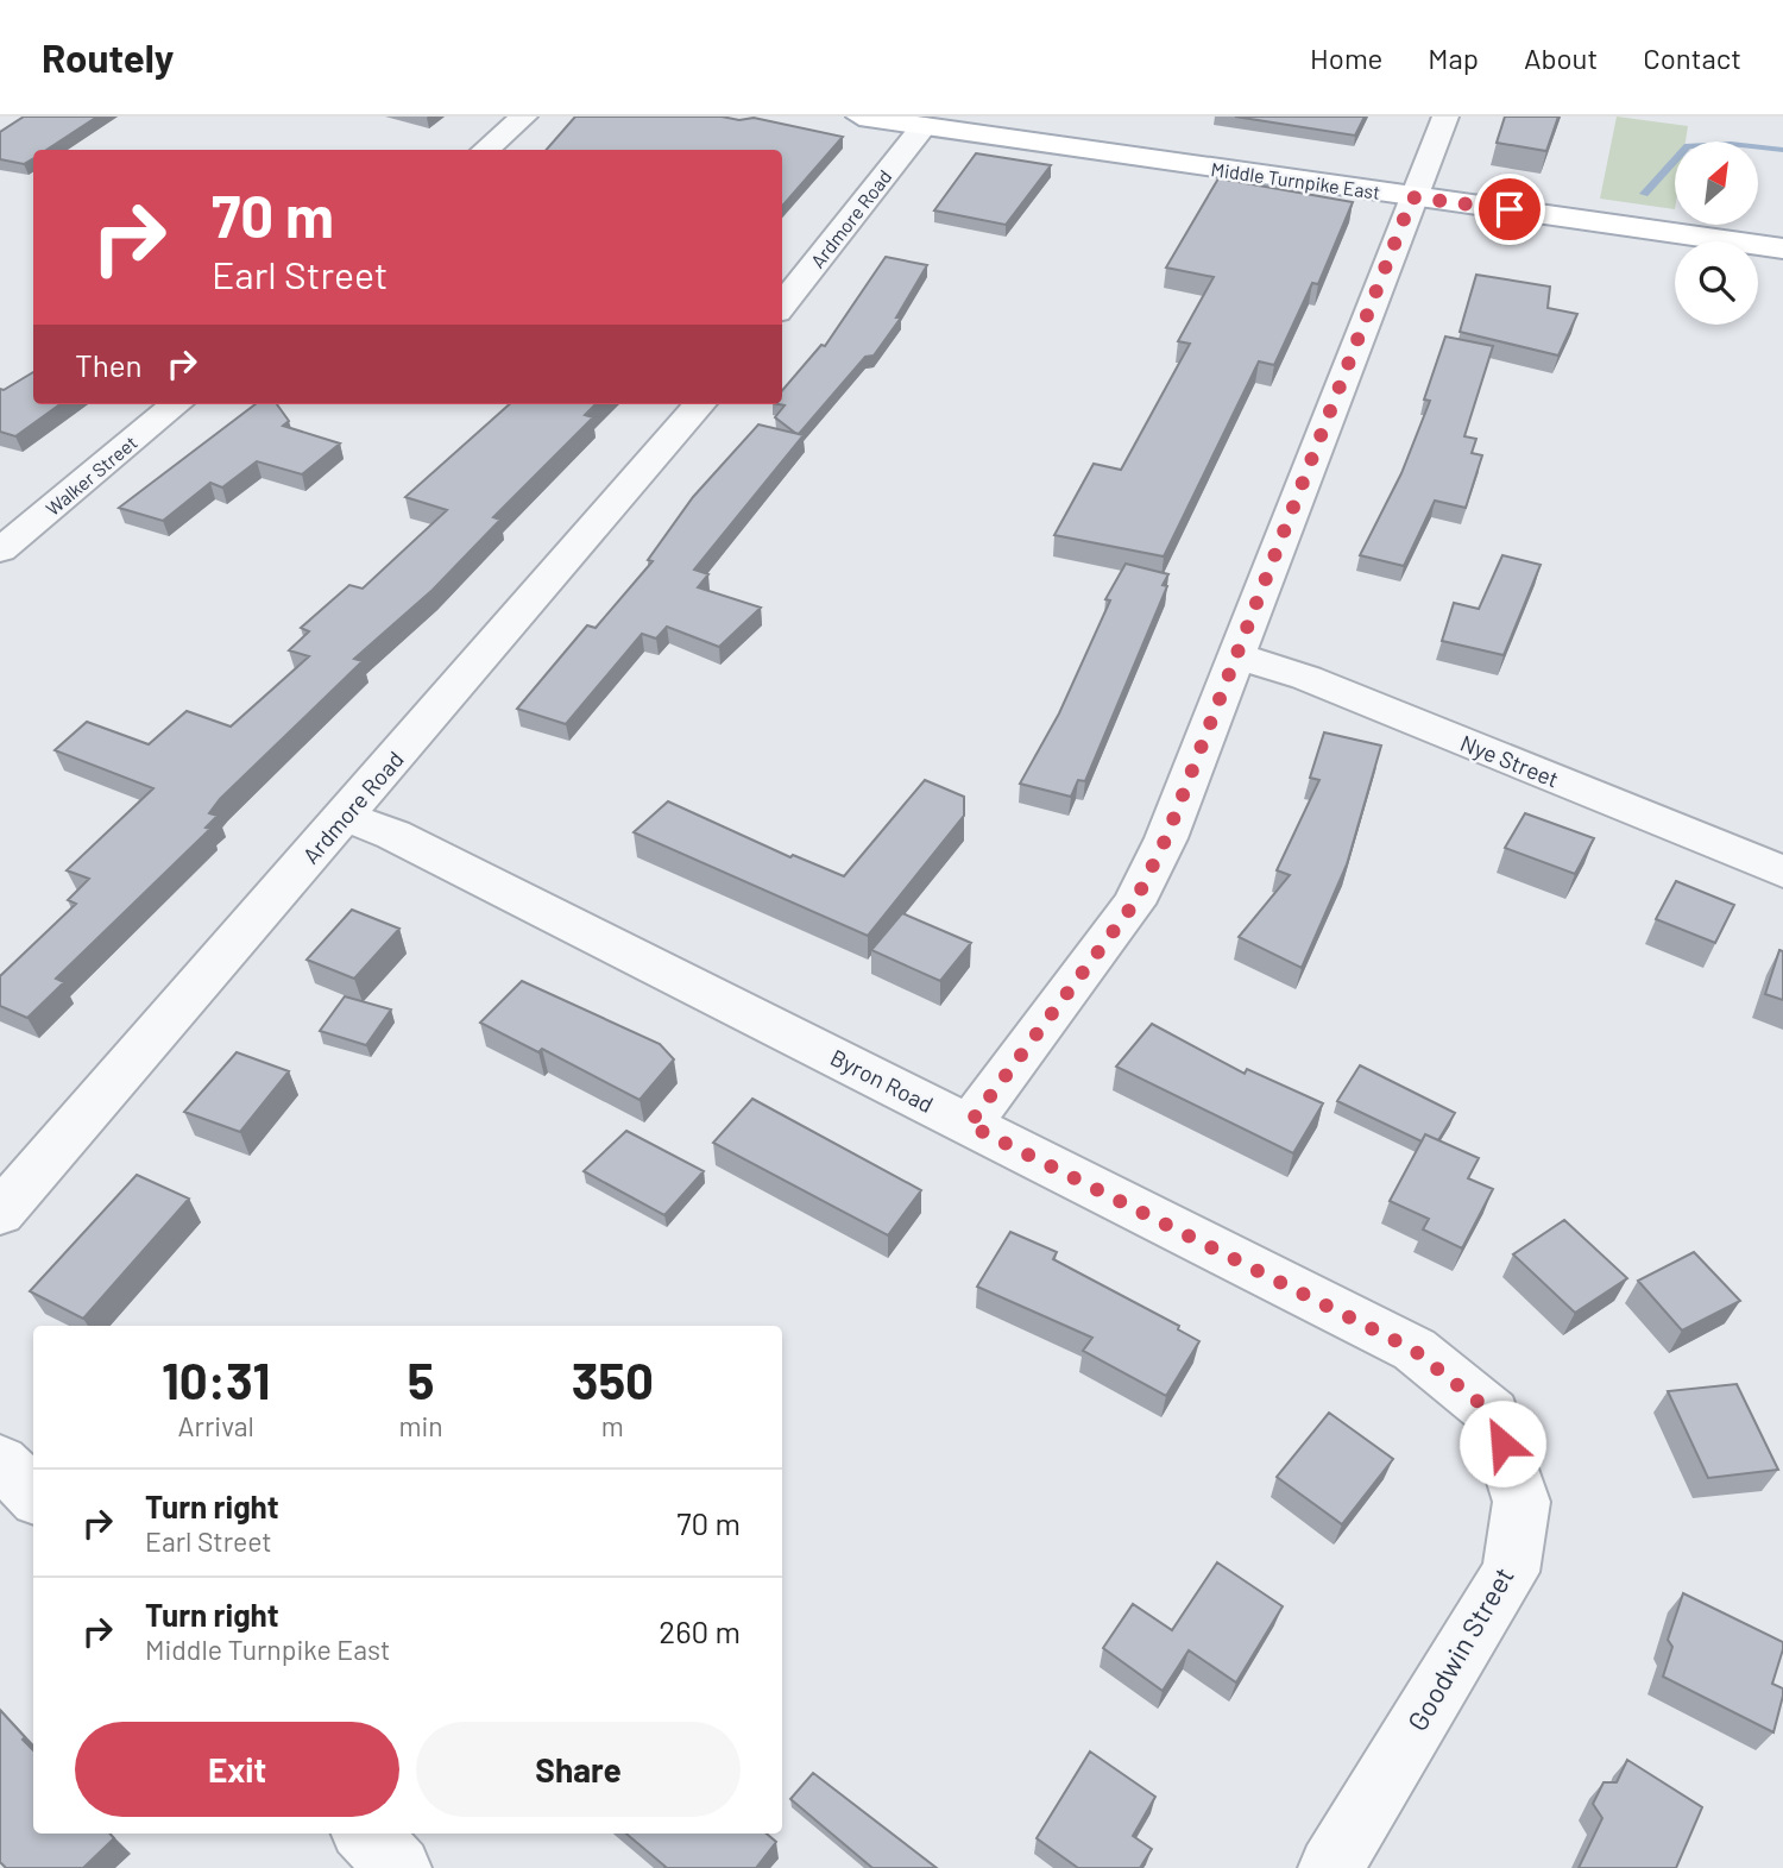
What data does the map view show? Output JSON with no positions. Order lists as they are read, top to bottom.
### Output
{
  "streets": {
    "main road": ["Middle Turnpike East"],
    "street": [
      "Ardmore Road",
      "Walker Street",
      "Nye Street",
      "Byron Road",
      "Goodwin Street"
    ]
  },
  "crossings": [
    ["Middle Turnpike East", "Ardmore Road"],
    ["Ardmore Road", "Byron Road"],
    ["Byron Road", "Goodwin Street"]
  ],
  "north": "top right",
  "page": {
    "header": "Routely",
    "nav": [
      "Home",
      "Map",
      "About",
      "Contact"
    ],
    "turn": ["70 m", "Earl Street"],
    "then": "Then",
    "eta": [
      "10:31",
      "Arrival",
      "5",
      "min",
      "350",
      "m"
    ],
    "list": [
      {
        "name": "Turn right",
        "note": "Earl Street",
        "value": "70 m"
      },
      {
        "name": "Turn right",
        "note": "Middle Turnpike East",
        "value": "260 m"
      }
    ],
    "buttons": ["Exit", "Share"]
  }
}
